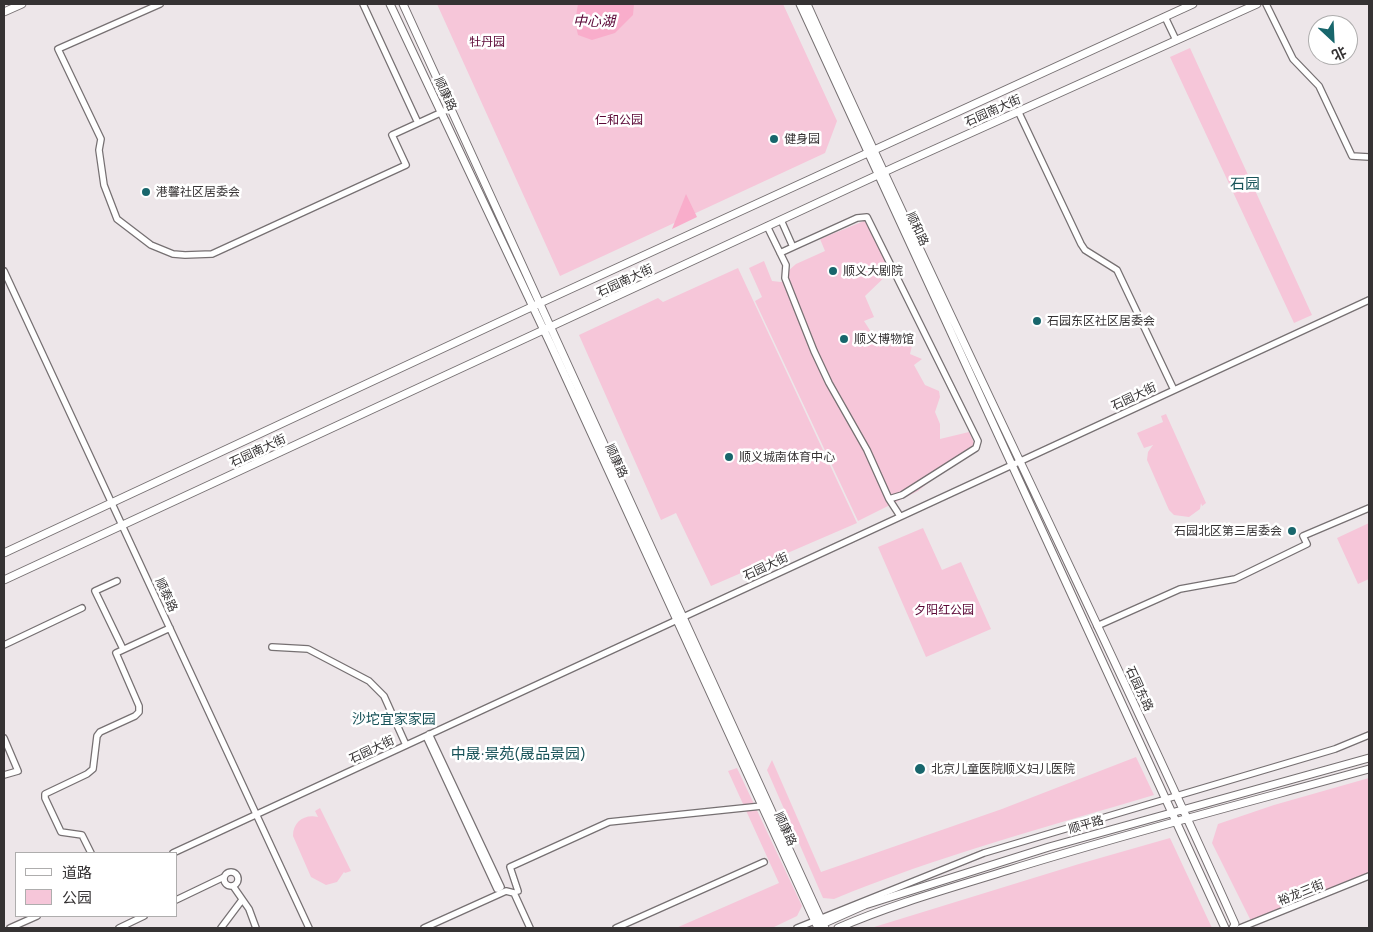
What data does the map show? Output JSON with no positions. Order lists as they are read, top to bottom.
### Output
{
  "streets": {
    "main road": [
      "顺康路",
      "石园南大街",
      "顺和路",
      "石园东路",
      "顺平路"
    ],
    "street": ["石园大街", "顺泰路", "裕龙三街"]
  },
  "crossings": [
    ["顺康路", "石园南大街"],
    ["顺康路", "石园大街"],
    ["顺康路", "顺平路"],
    ["石园南大街", "顺和路"],
    ["石园南大街", "顺泰路"],
    ["顺和路", "石园大街"],
    ["顺和路", "石园东路"],
    ["石园大街", "顺泰路"],
    ["石园大街", "石园东路"],
    ["石园东路", "顺平路"]
  ],
  "districts": ["石园", "沙坨宜家家园", "中晟·景苑(晟品景园)"],
  "water": ["中心湖"],
  "parks": ["牡丹园", "仁和公园", "夕阳红公园"],
  "places": [
    "健身园",
    "港馨社区居委会",
    "顺义大剧院",
    "石园东区社区居委会",
    "顺义博物馆",
    "顺义城南体育中心",
    "石园北区第三居委会",
    "北京儿童医院顺义妇儿医院"
  ],
  "legend": ["道路", "公园"],
  "north": "bottom right"
}
